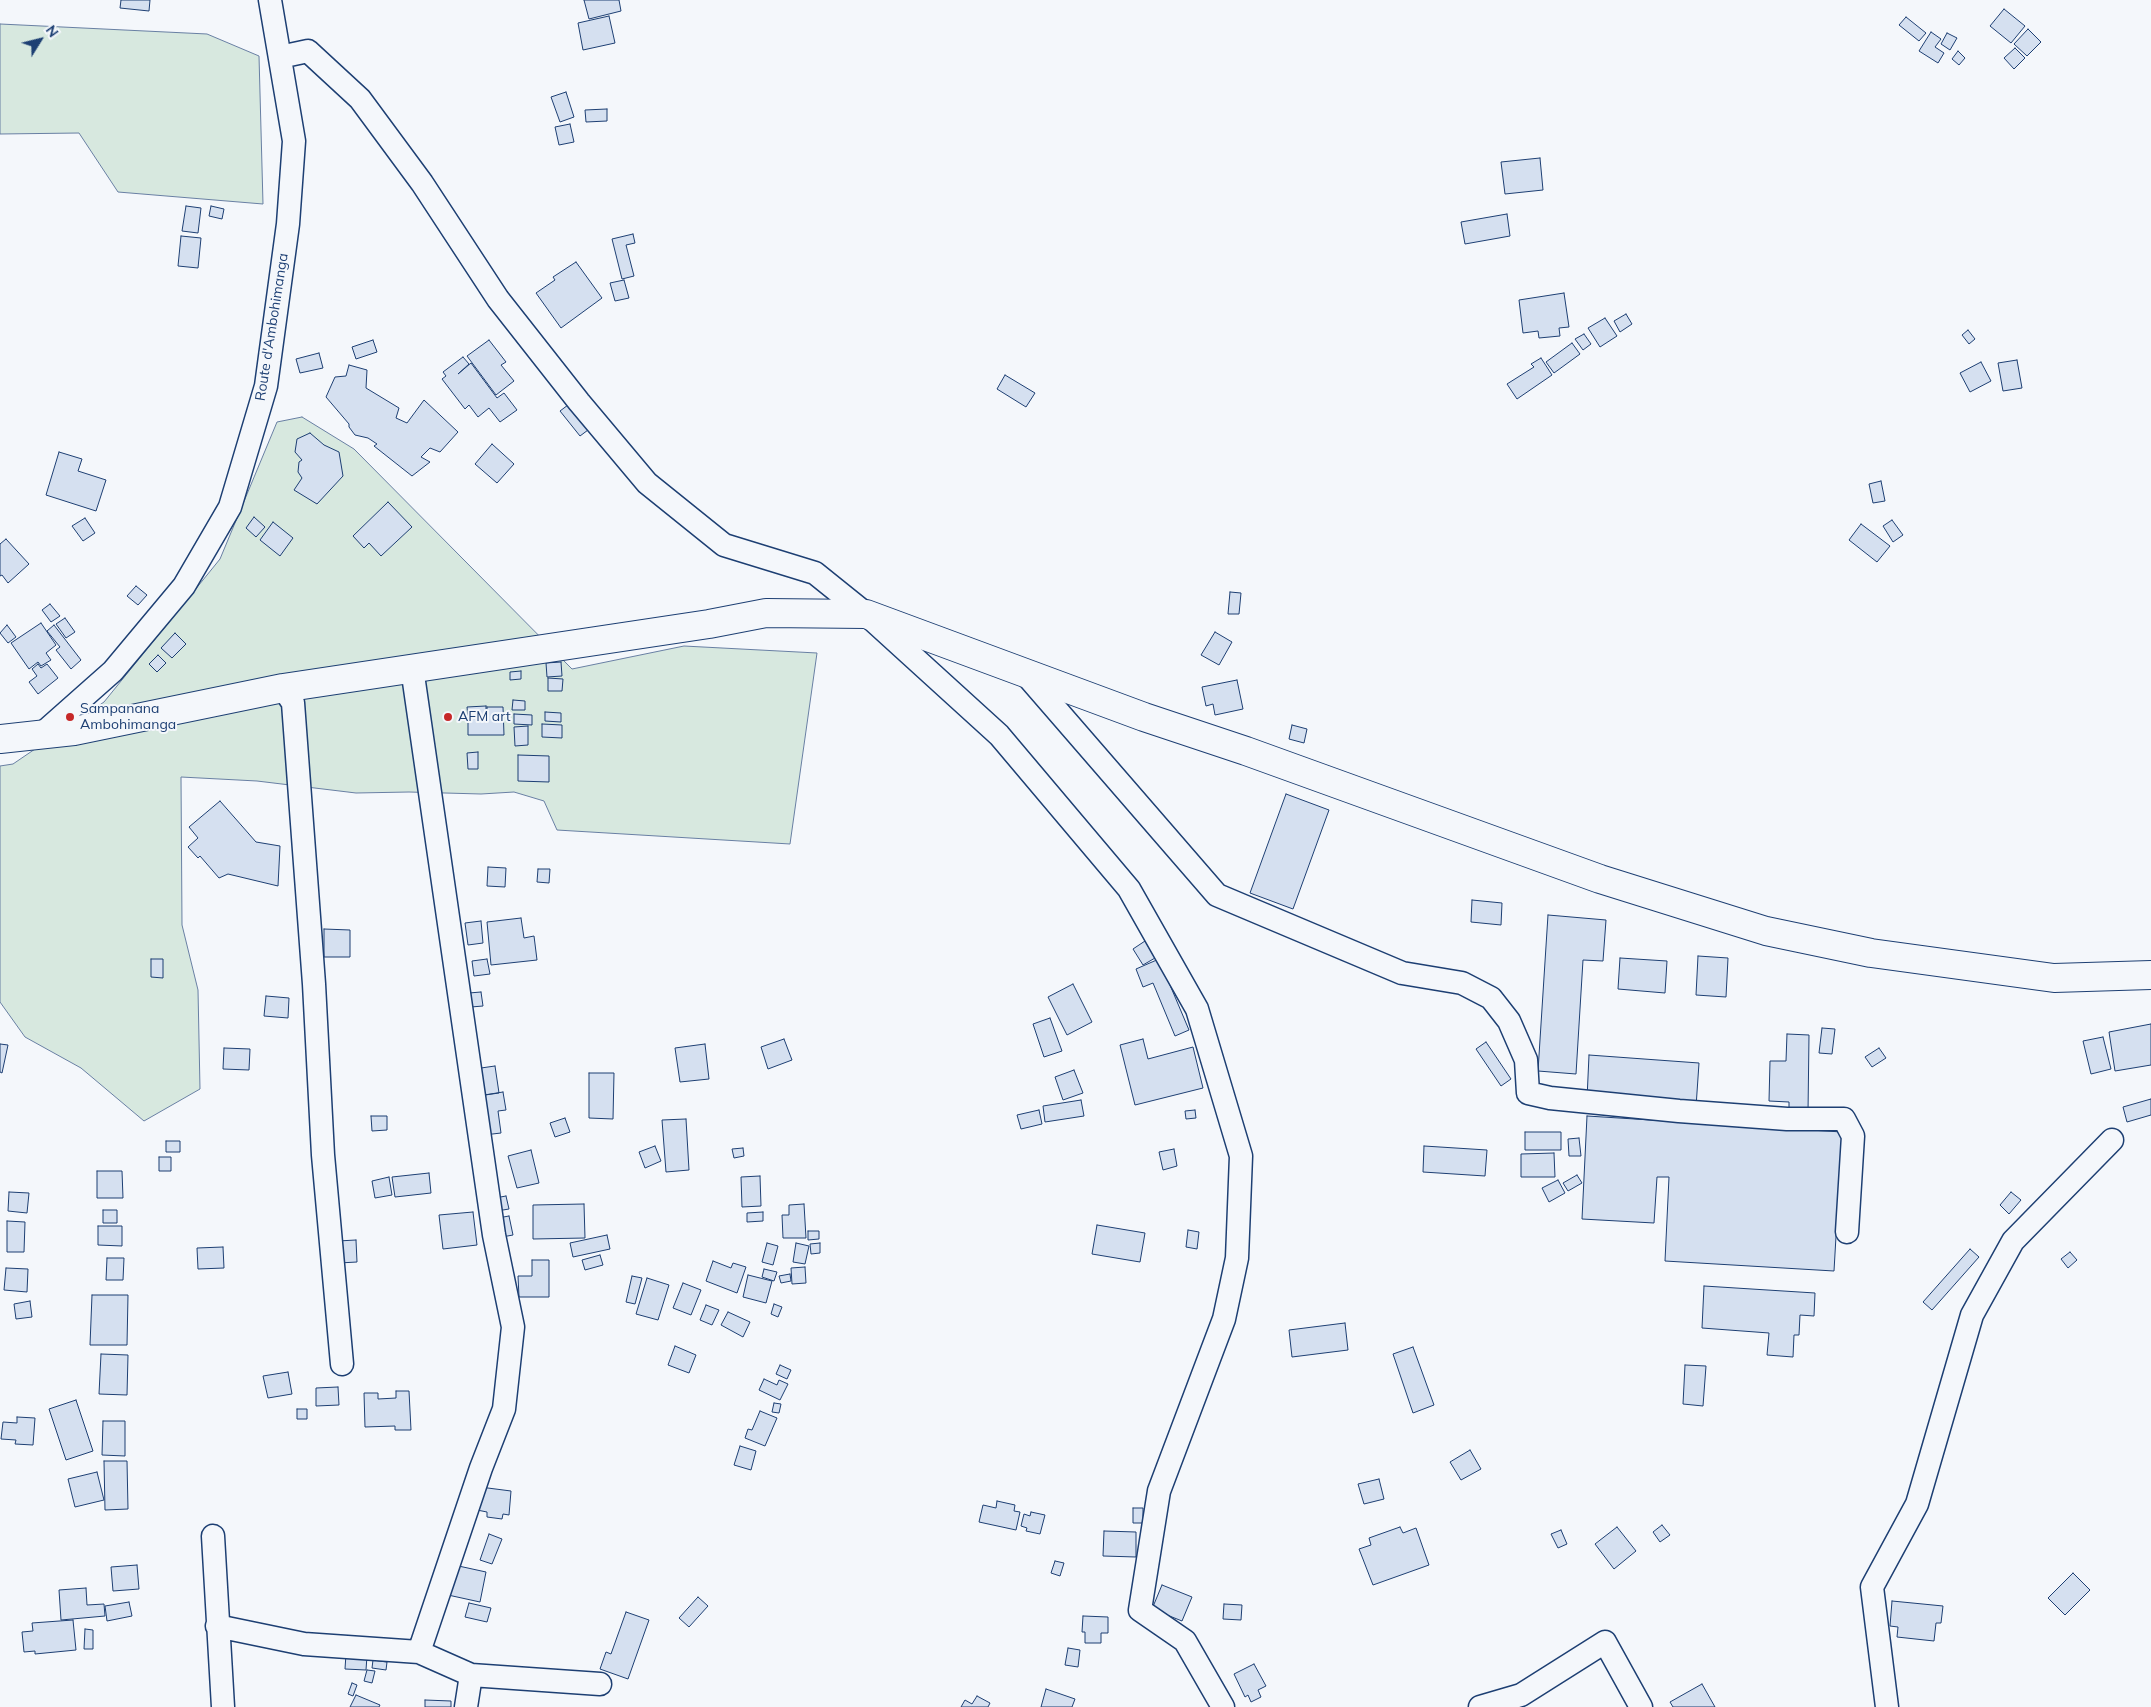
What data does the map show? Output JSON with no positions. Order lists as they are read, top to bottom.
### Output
{
  "streets": {
    "street": ["Route d'Ambohimanga"]
  },
  "places": ["Sampanana Ambohimanga", "AFM art"],
  "north": "top right"
}
